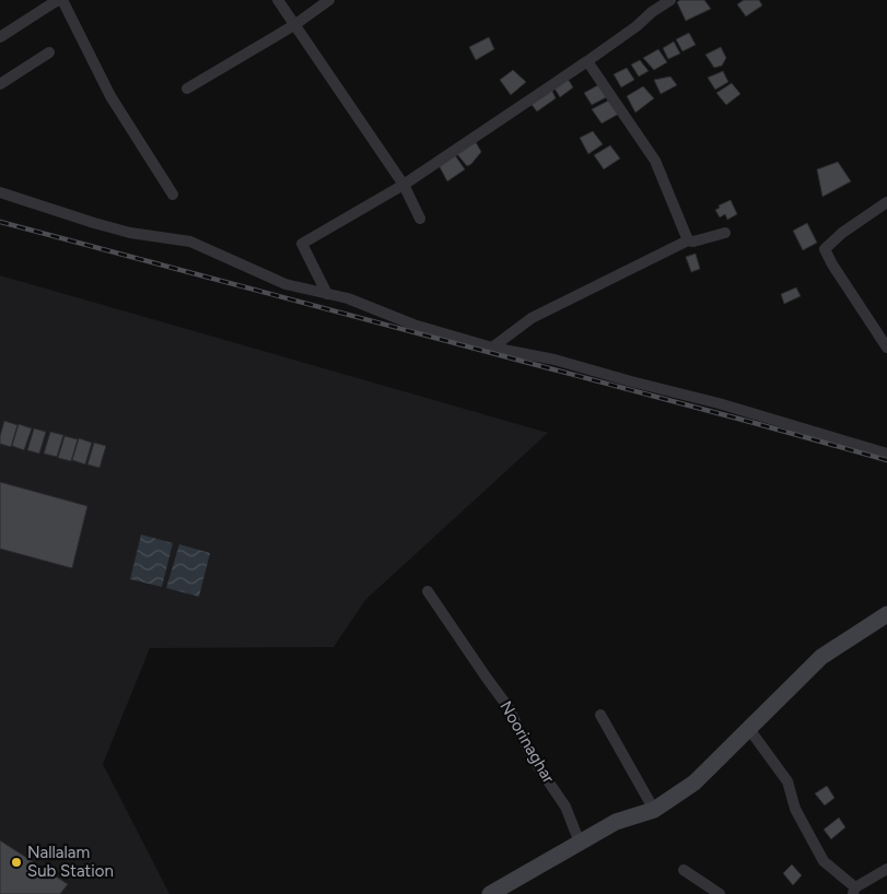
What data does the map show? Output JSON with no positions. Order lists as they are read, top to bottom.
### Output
{
  "streets": {
    "street": ["Noorinaghar"]
  },
  "places": ["Nallalam Sub Station"]
}
